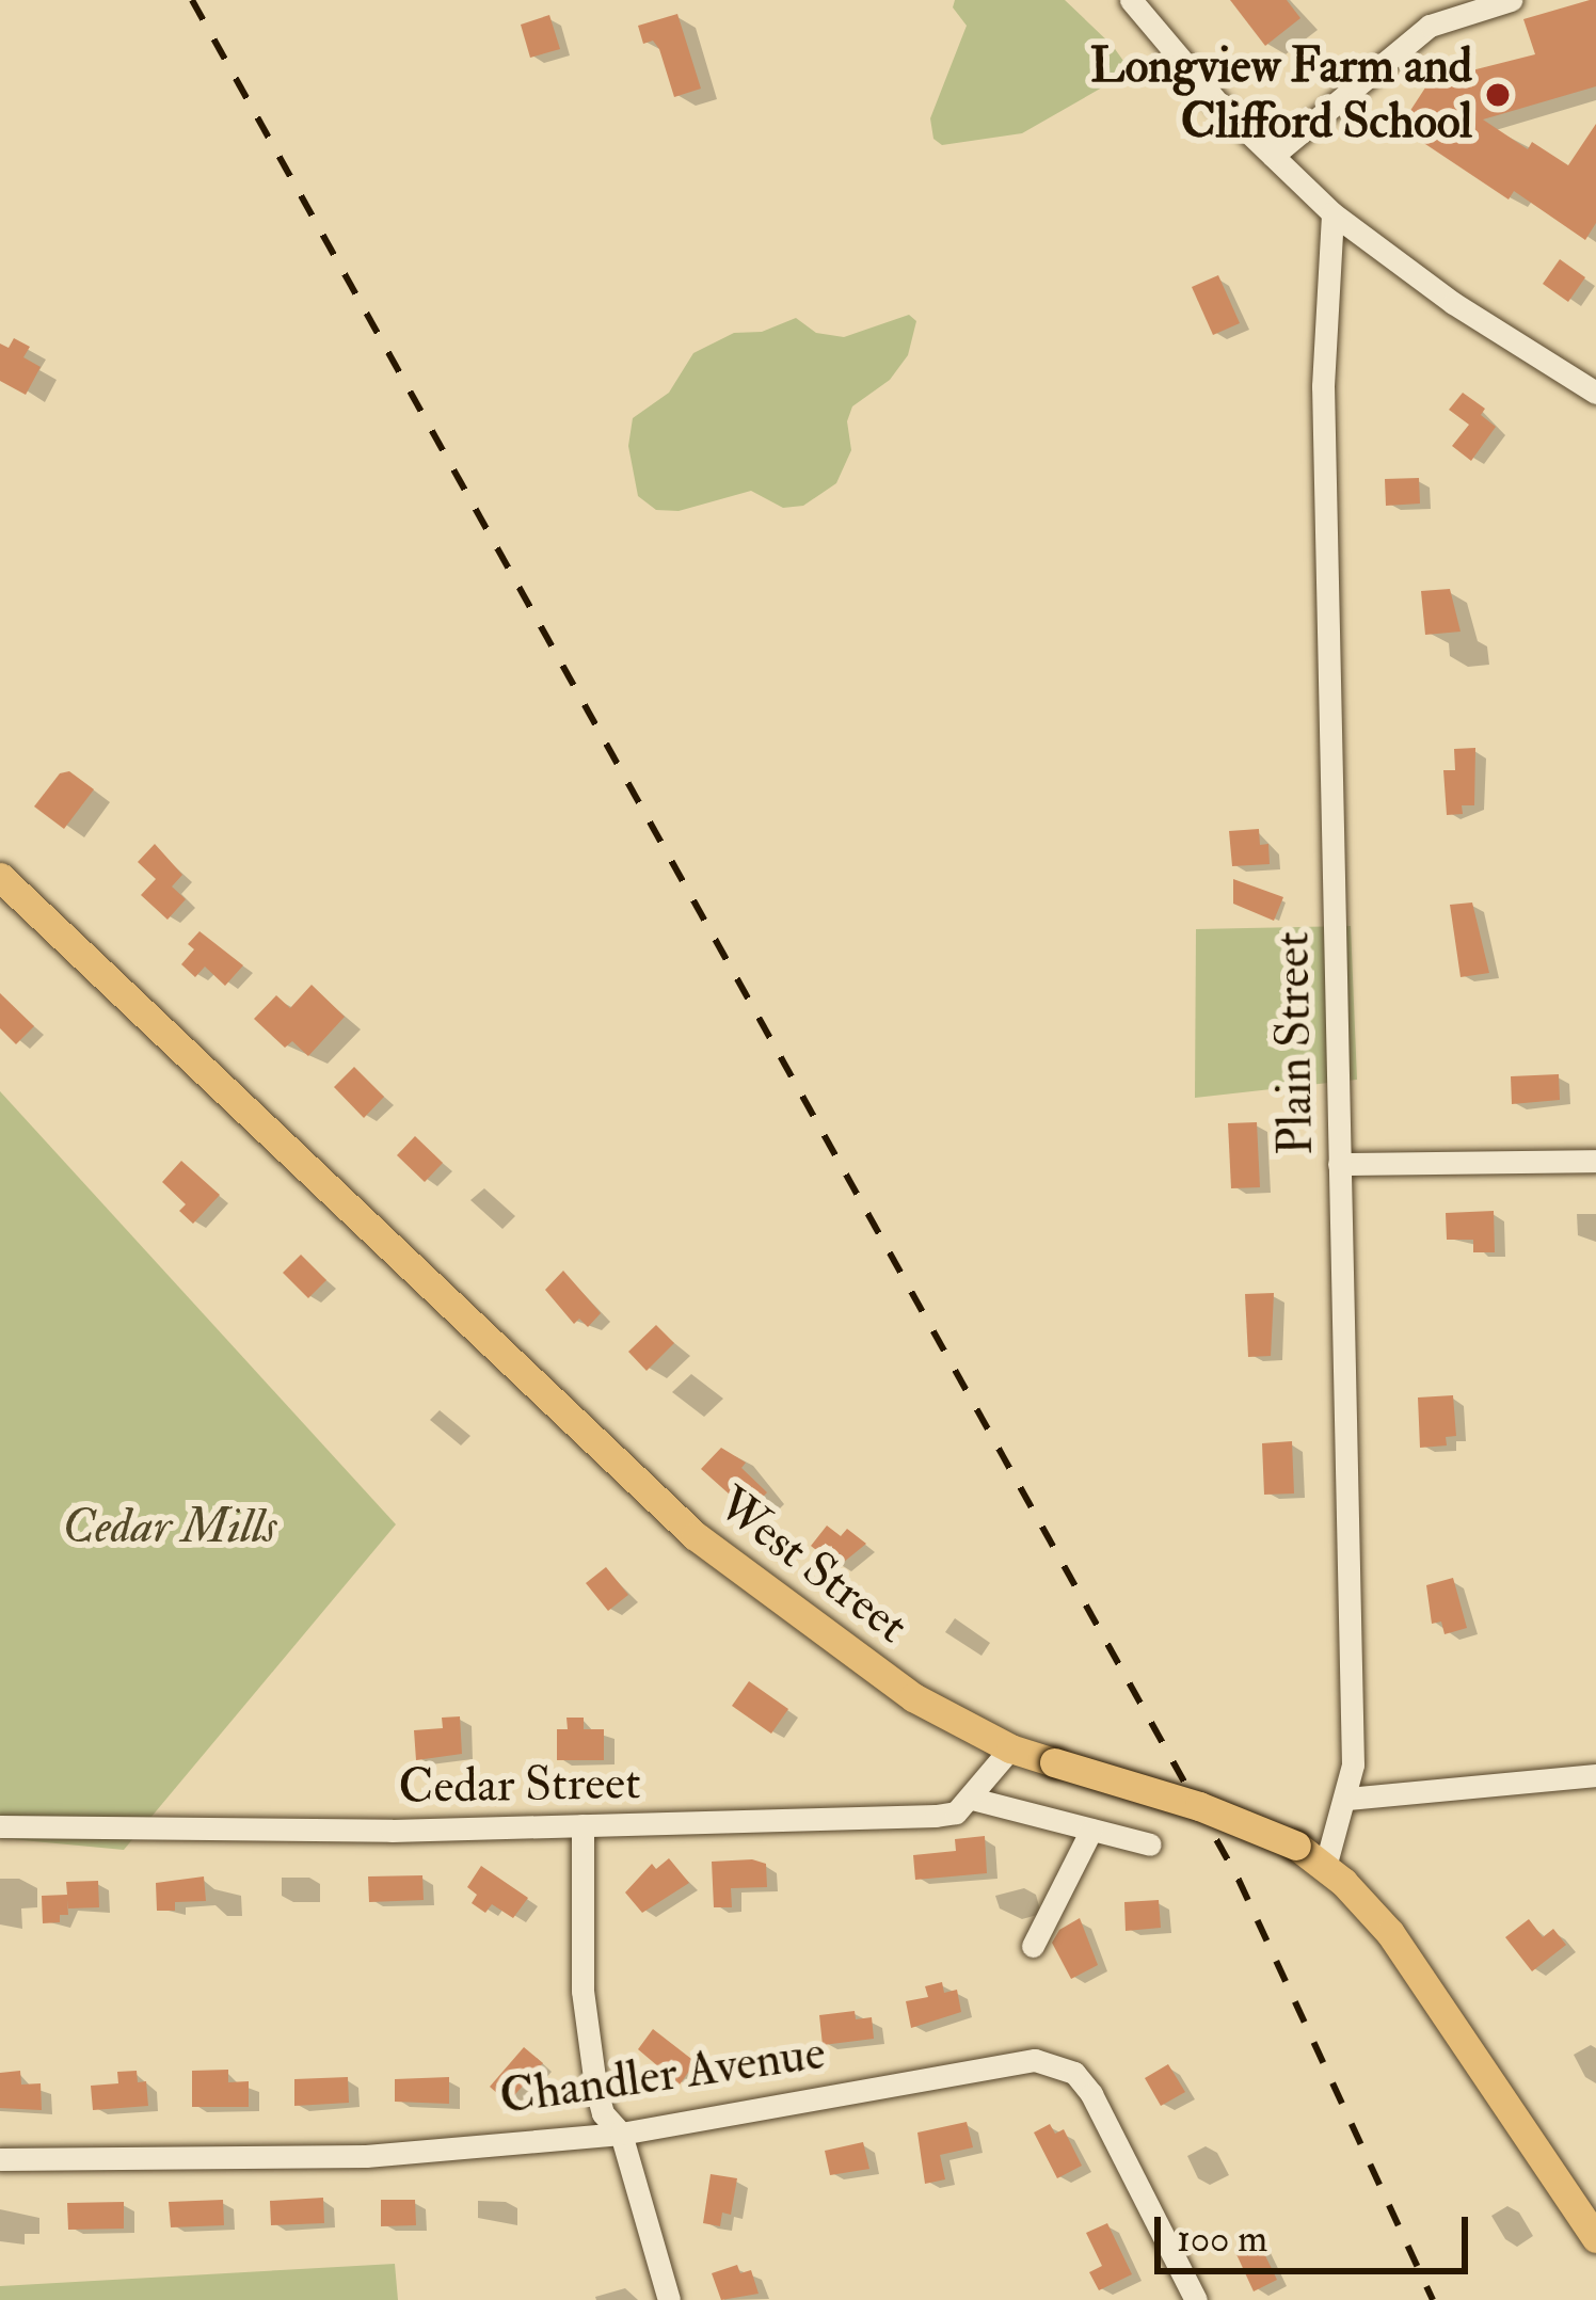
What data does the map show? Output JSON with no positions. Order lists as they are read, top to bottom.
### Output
{
  "streets": {
    "main road": ["West Street"],
    "street": ["Plain Street", "Cedar Street", "Chandler Avenue"]
  },
  "crossings": [
    ["Plain Street", "West Street"]
  ],
  "parks": ["Cedar Mills"],
  "places": ["Longview Farm and Clifford School"],
  "scale_bar": "100 m"
}
